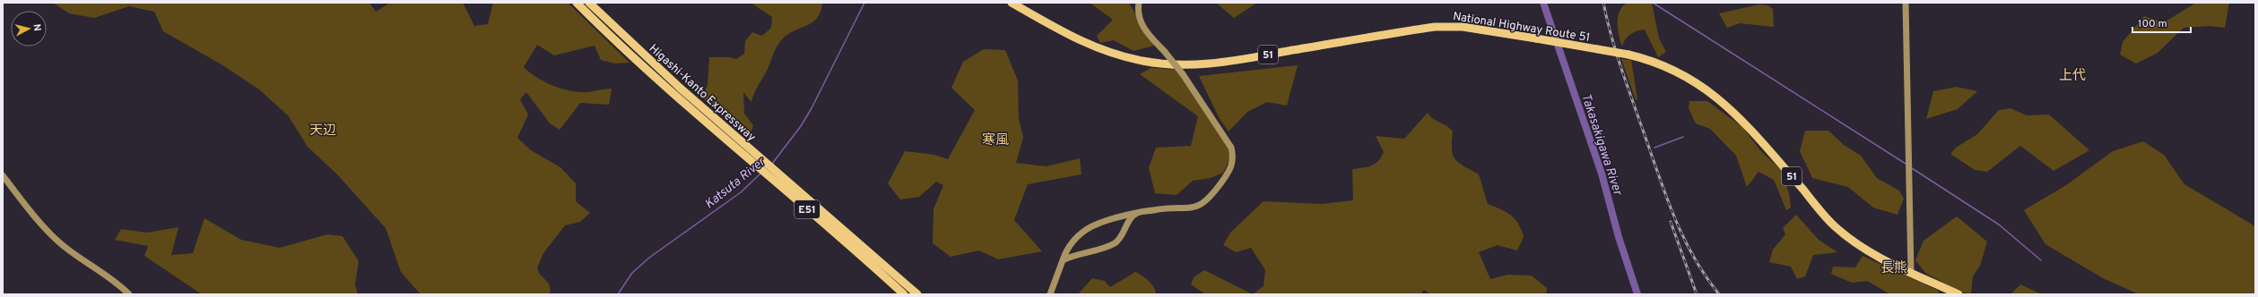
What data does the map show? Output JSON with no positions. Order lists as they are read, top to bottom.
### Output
{
  "streets": {
    "highway": [
      "National Highway Route 51",
      "51",
      "Higashi-Kanto Expressway",
      "E51"
    ]
  },
  "districts": [
    "上代",
    "天辺",
    "寒風",
    "長熊"
  ],
  "water": ["Takasakigawa River", "Katsuta River"],
  "scale_bar": "100 m",
  "north": "right"
}
